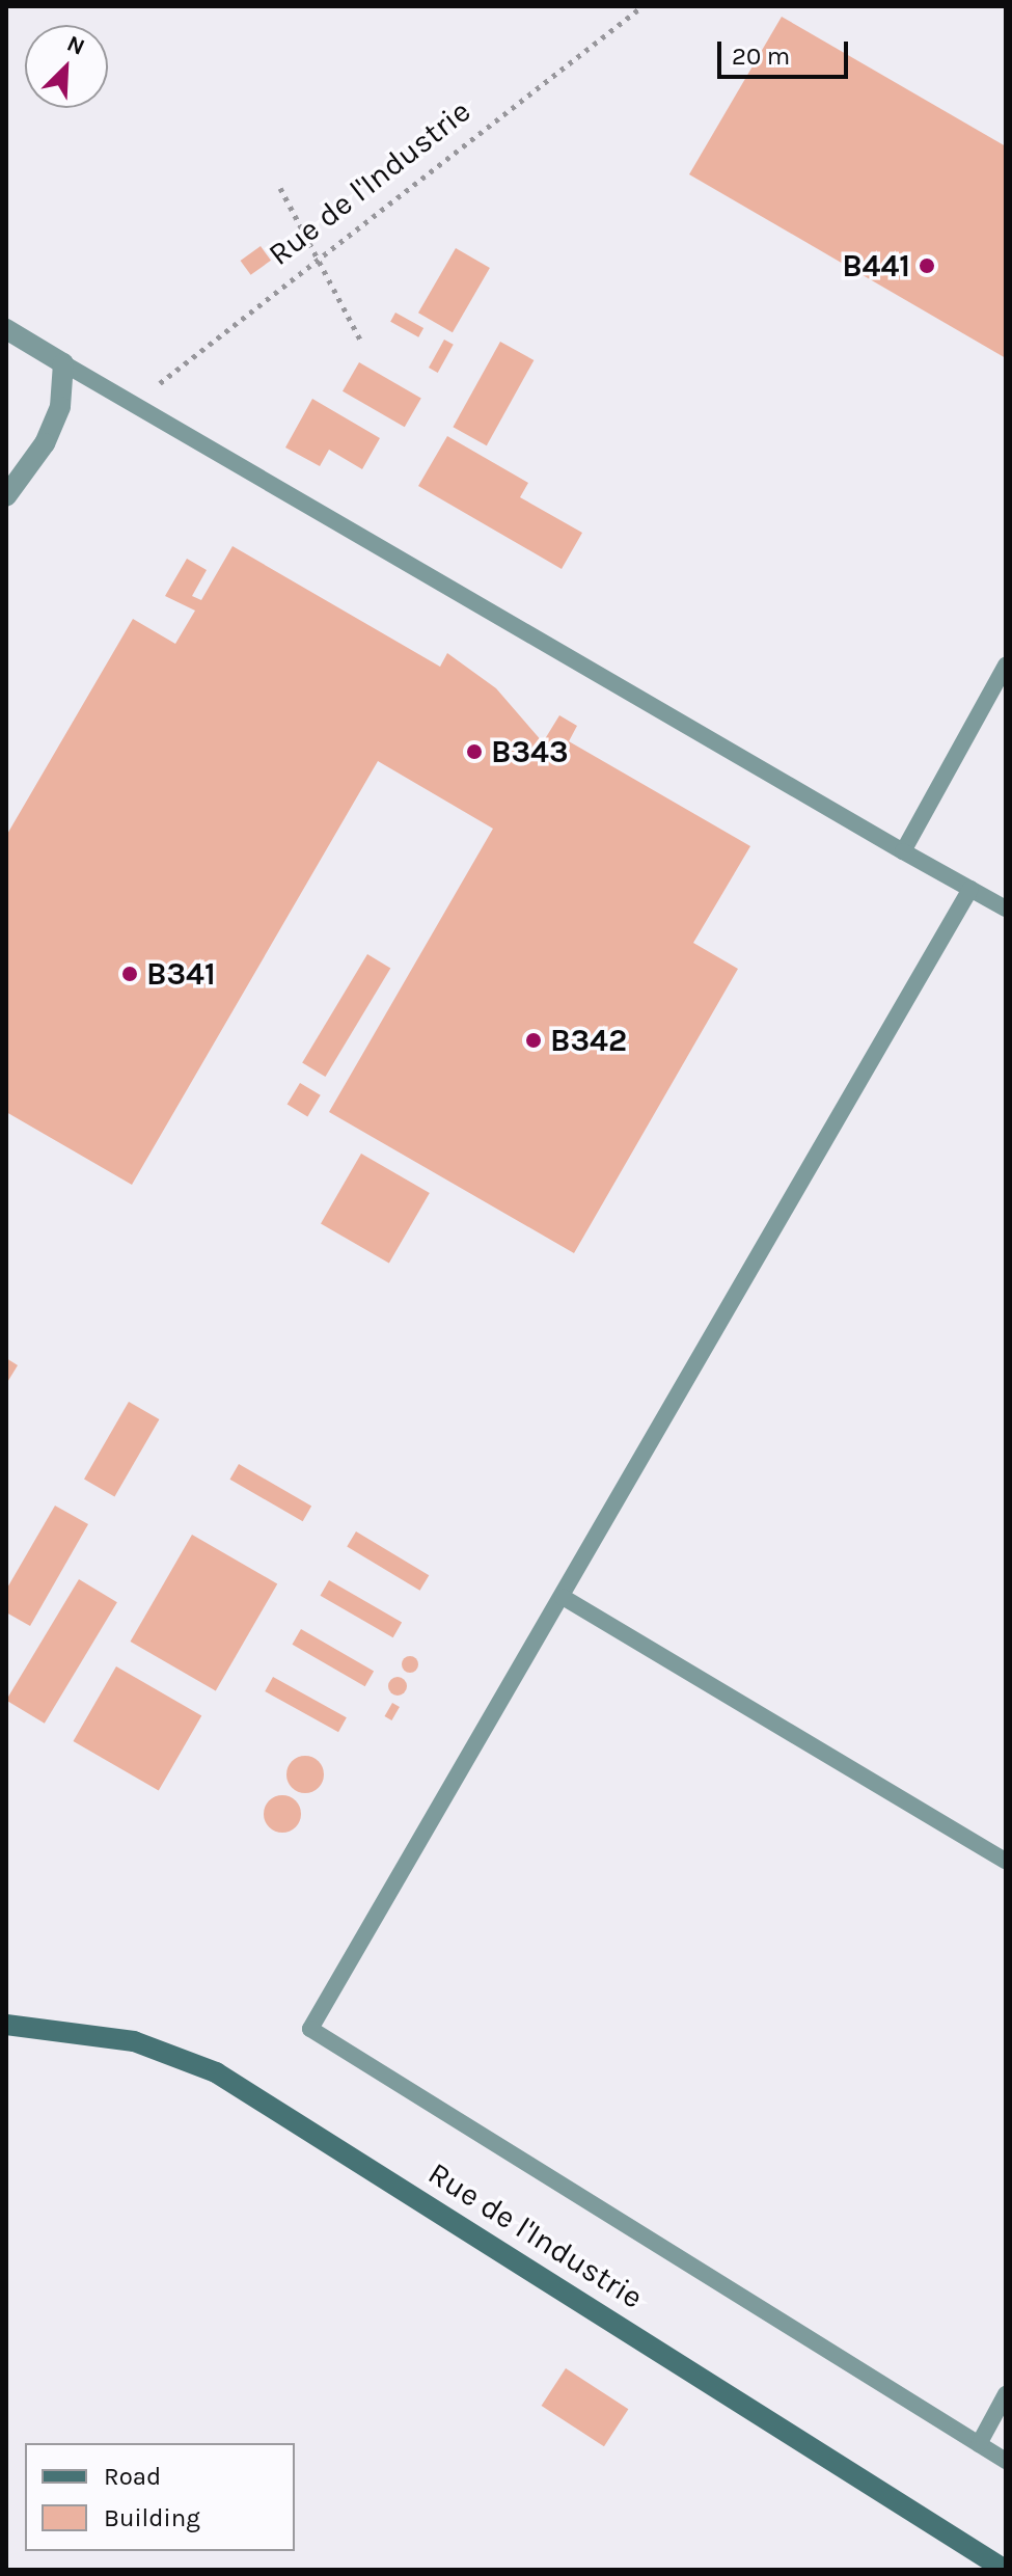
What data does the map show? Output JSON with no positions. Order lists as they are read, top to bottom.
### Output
{
  "streets": {
    "main road": ["Rue de l'Industrie"]
  },
  "places": [
    "B441",
    "B343",
    "B341",
    "B342"
  ],
  "legend": ["Road", "Building"],
  "scale_bar": "20 m",
  "north": "top right"
}
